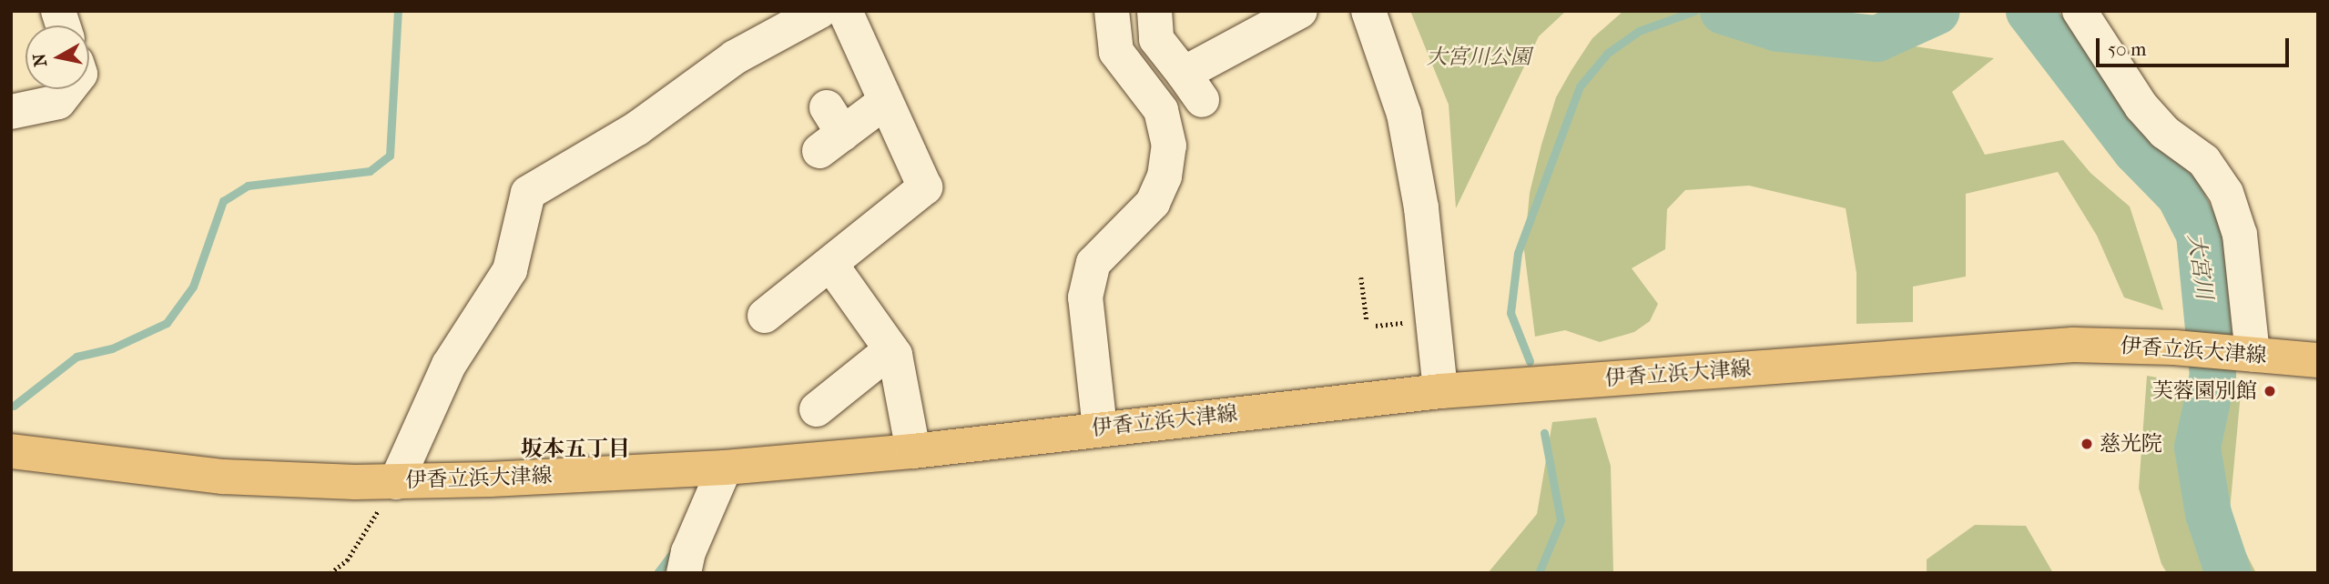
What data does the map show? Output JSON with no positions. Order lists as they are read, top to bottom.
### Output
{
  "streets": {
    "main road": ["伊香立浜大津線"]
  },
  "districts": ["坂本五丁目"],
  "water": ["大宮川"],
  "parks": ["大宮川公園"],
  "places": ["芙蓉園別館", "慈光院"],
  "scale_bar": "50 m",
  "north": "left"
}
